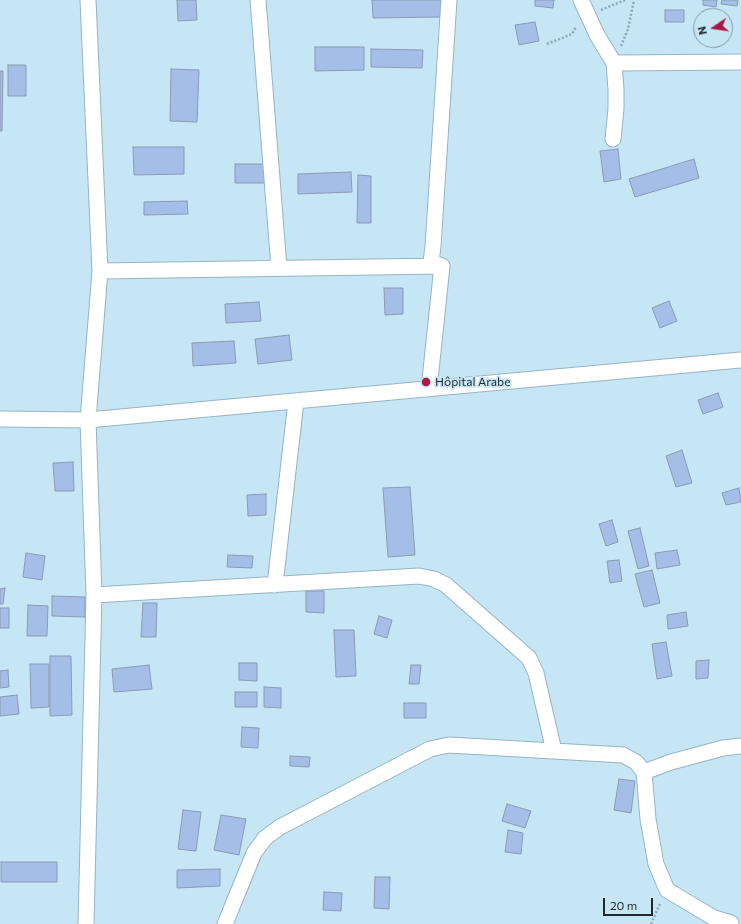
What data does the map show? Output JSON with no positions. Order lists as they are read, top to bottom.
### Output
{
  "places": ["Hôpital Arabe"],
  "scale_bar": "20 m",
  "north": "left"
}
